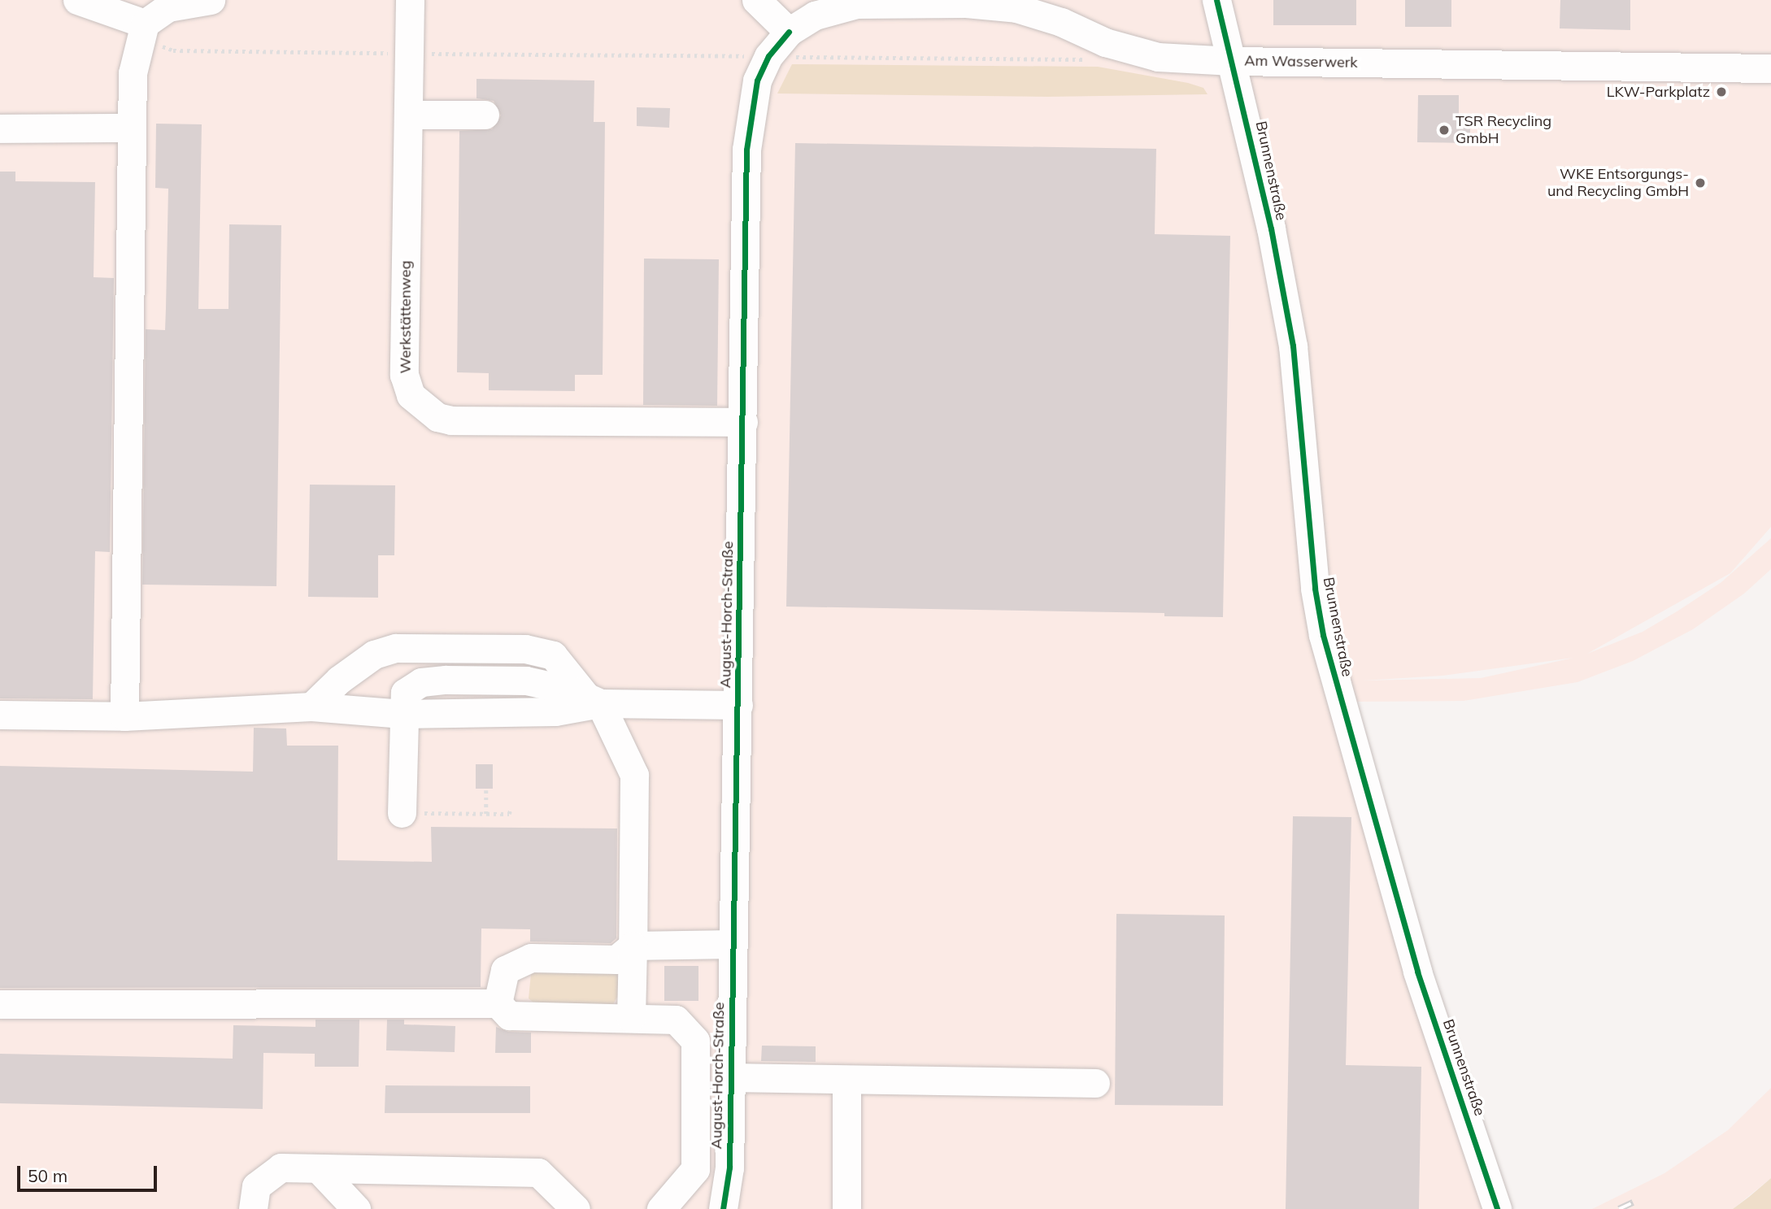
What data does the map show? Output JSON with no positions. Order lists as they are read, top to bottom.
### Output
{
  "streets": {
    "street": [
      "Am Wasserwerk",
      "Brunnenstraße",
      "Werkstättenweg",
      "August-Horch-Straße"
    ]
  },
  "crossings": [
    ["Am Wasserwerk", "Brunnenstraße"],
    ["Am Wasserwerk", "August-Horch-Straße"],
    ["Werkstättenweg", "August-Horch-Straße"]
  ],
  "places": ["LKW-Parkplatz", "TSR Recycling GmbH", "WKE Entsorgungs- und Recycling GmbH"],
  "scale_bar": "50 m"
}
